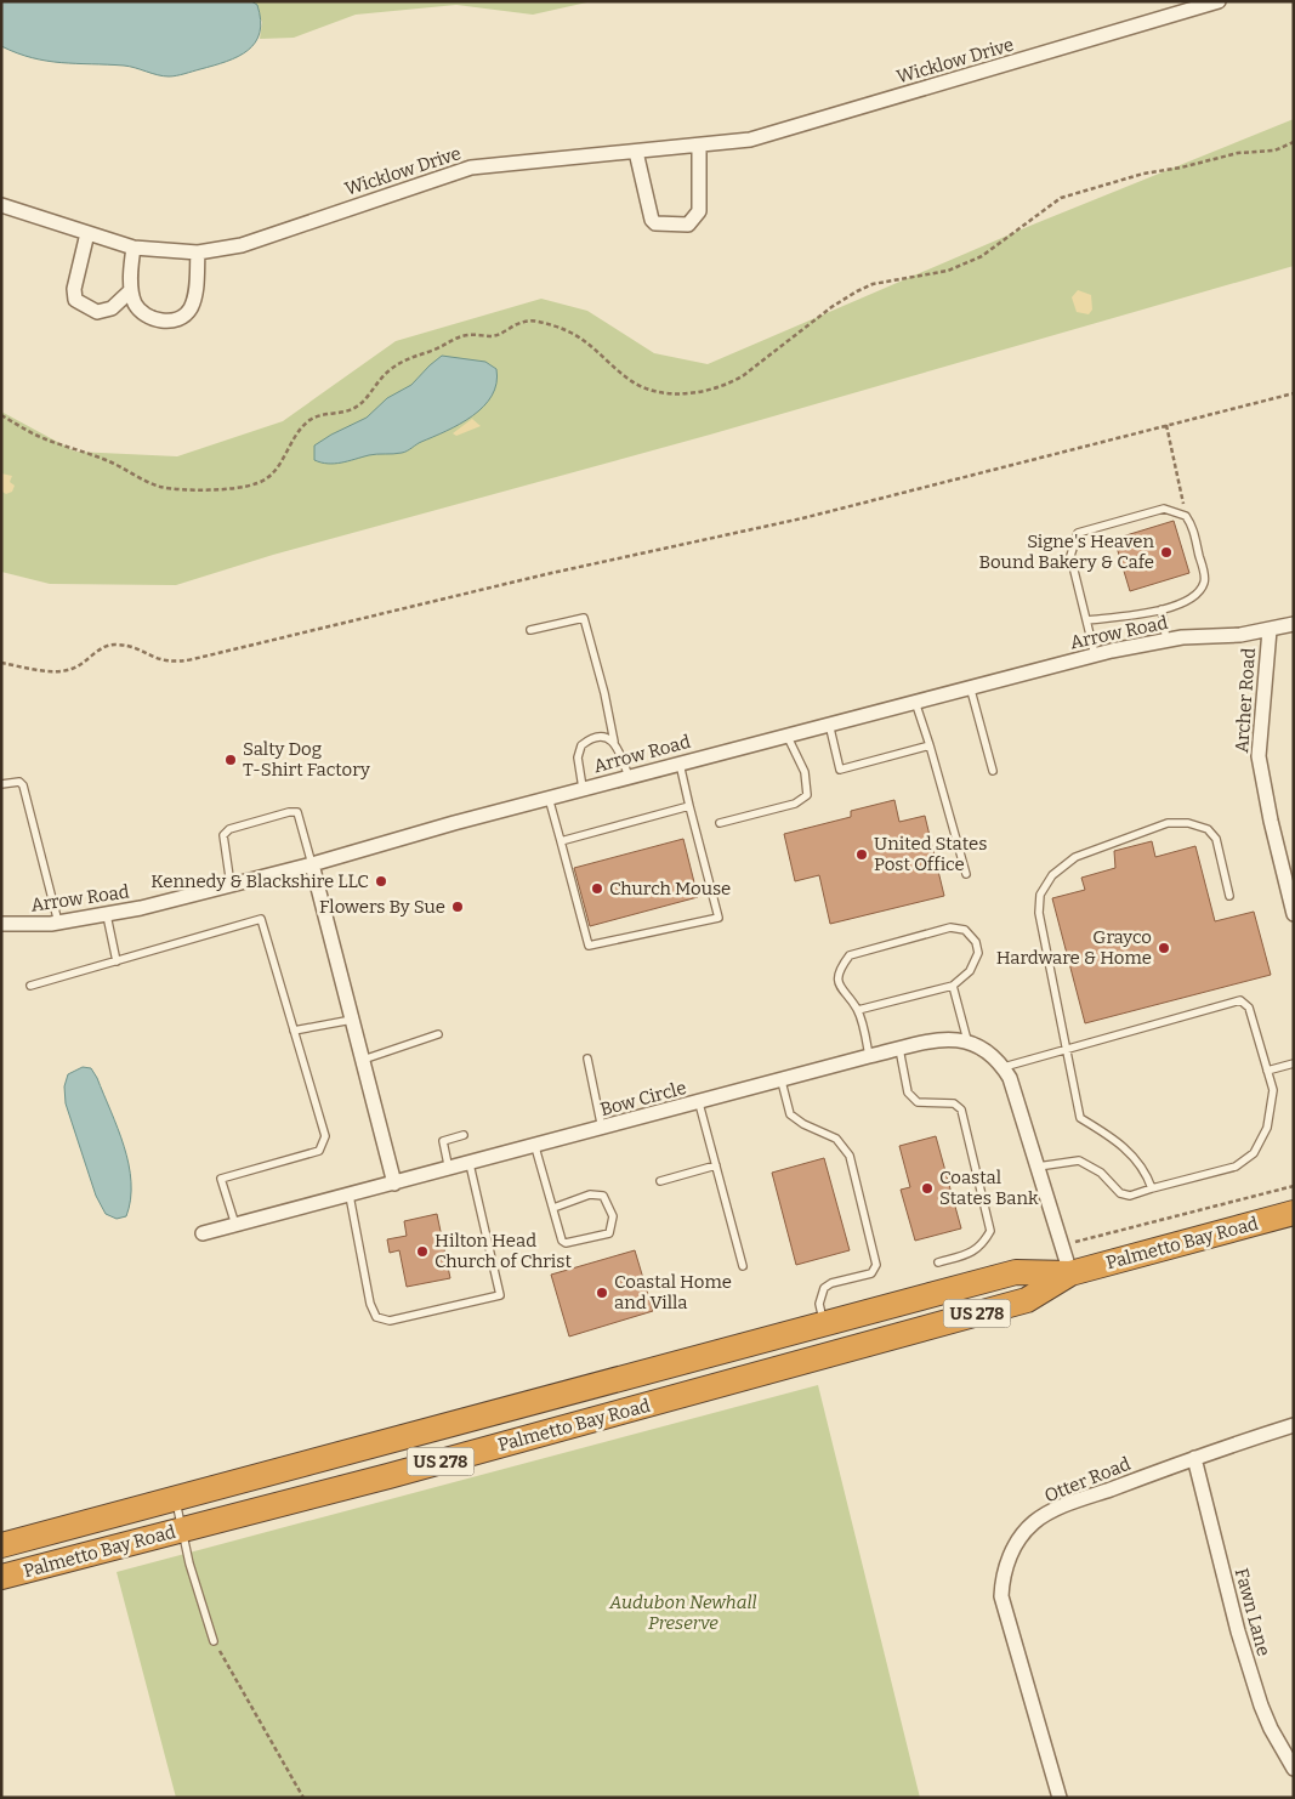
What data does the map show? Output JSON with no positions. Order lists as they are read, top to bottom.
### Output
{
  "streets": {
    "highway": ["Palmetto Bay Road", "US 278"],
    "street": [
      "Wicklow Drive",
      "Arrow Road",
      "Archer Road",
      "Bow Circle",
      "Otter Road",
      "Fawn Lane"
    ]
  },
  "crossings": [
    ["Arrow Road", "Archer Road"],
    ["Otter Road", "Fawn Lane"]
  ],
  "parks": ["Audubon Newhall Preserve"],
  "places": [
    "Signe's Heaven Bound Bakery & Cafe",
    "Salty Dog T-Shirt Factory",
    "United States Post Office",
    "Kennedy & Blackshire LLC",
    "Church Mouse",
    "Flowers By Sue",
    "Grayco Hardware & Home",
    "Coastal States Bank",
    "Hilton Head Church of Christ",
    "Coastal Home and Villa"
  ]
}
